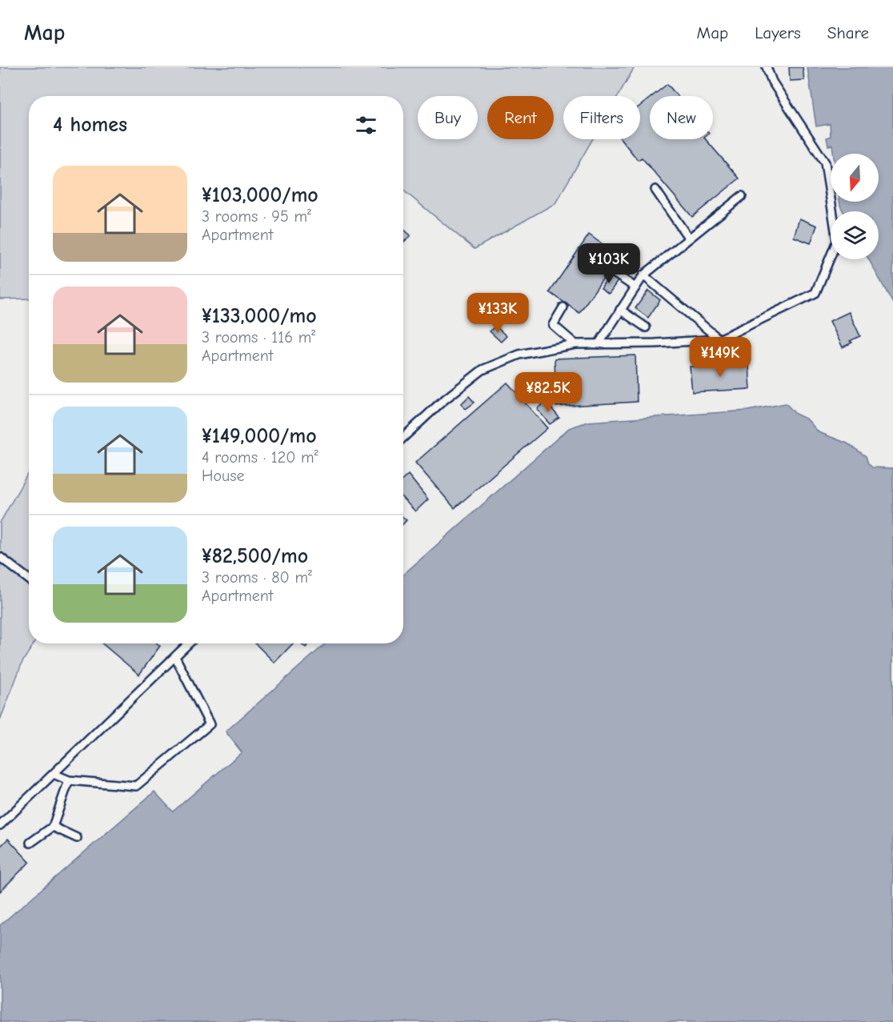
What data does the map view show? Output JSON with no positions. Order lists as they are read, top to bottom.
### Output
{
  "north": "bottom",
  "page": {
    "header": "Map",
    "nav": ["Map", "Layers", "Share"],
    "chip": [
      "Buy",
      "Rent",
      "Filters",
      "New"
    ],
    "heading": "4 homes",
    "list": [
      {
        "name": "¥103,000/mo",
        "note": "3 rooms · 95 m² · Apartment"
      },
      {
        "name": "¥133,000/mo",
        "note": "3 rooms · 116 m² · Apartment"
      },
      {
        "name": "¥149,000/mo",
        "note": "4 rooms · 120 m² · House"
      },
      {
        "name": "¥82,500/mo",
        "note": "3 rooms · 80 m² · Apartment"
      }
    ],
    "price": [
      "¥103K",
      "¥133K",
      "¥149K",
      "¥82.5K"
    ]
  }
}
